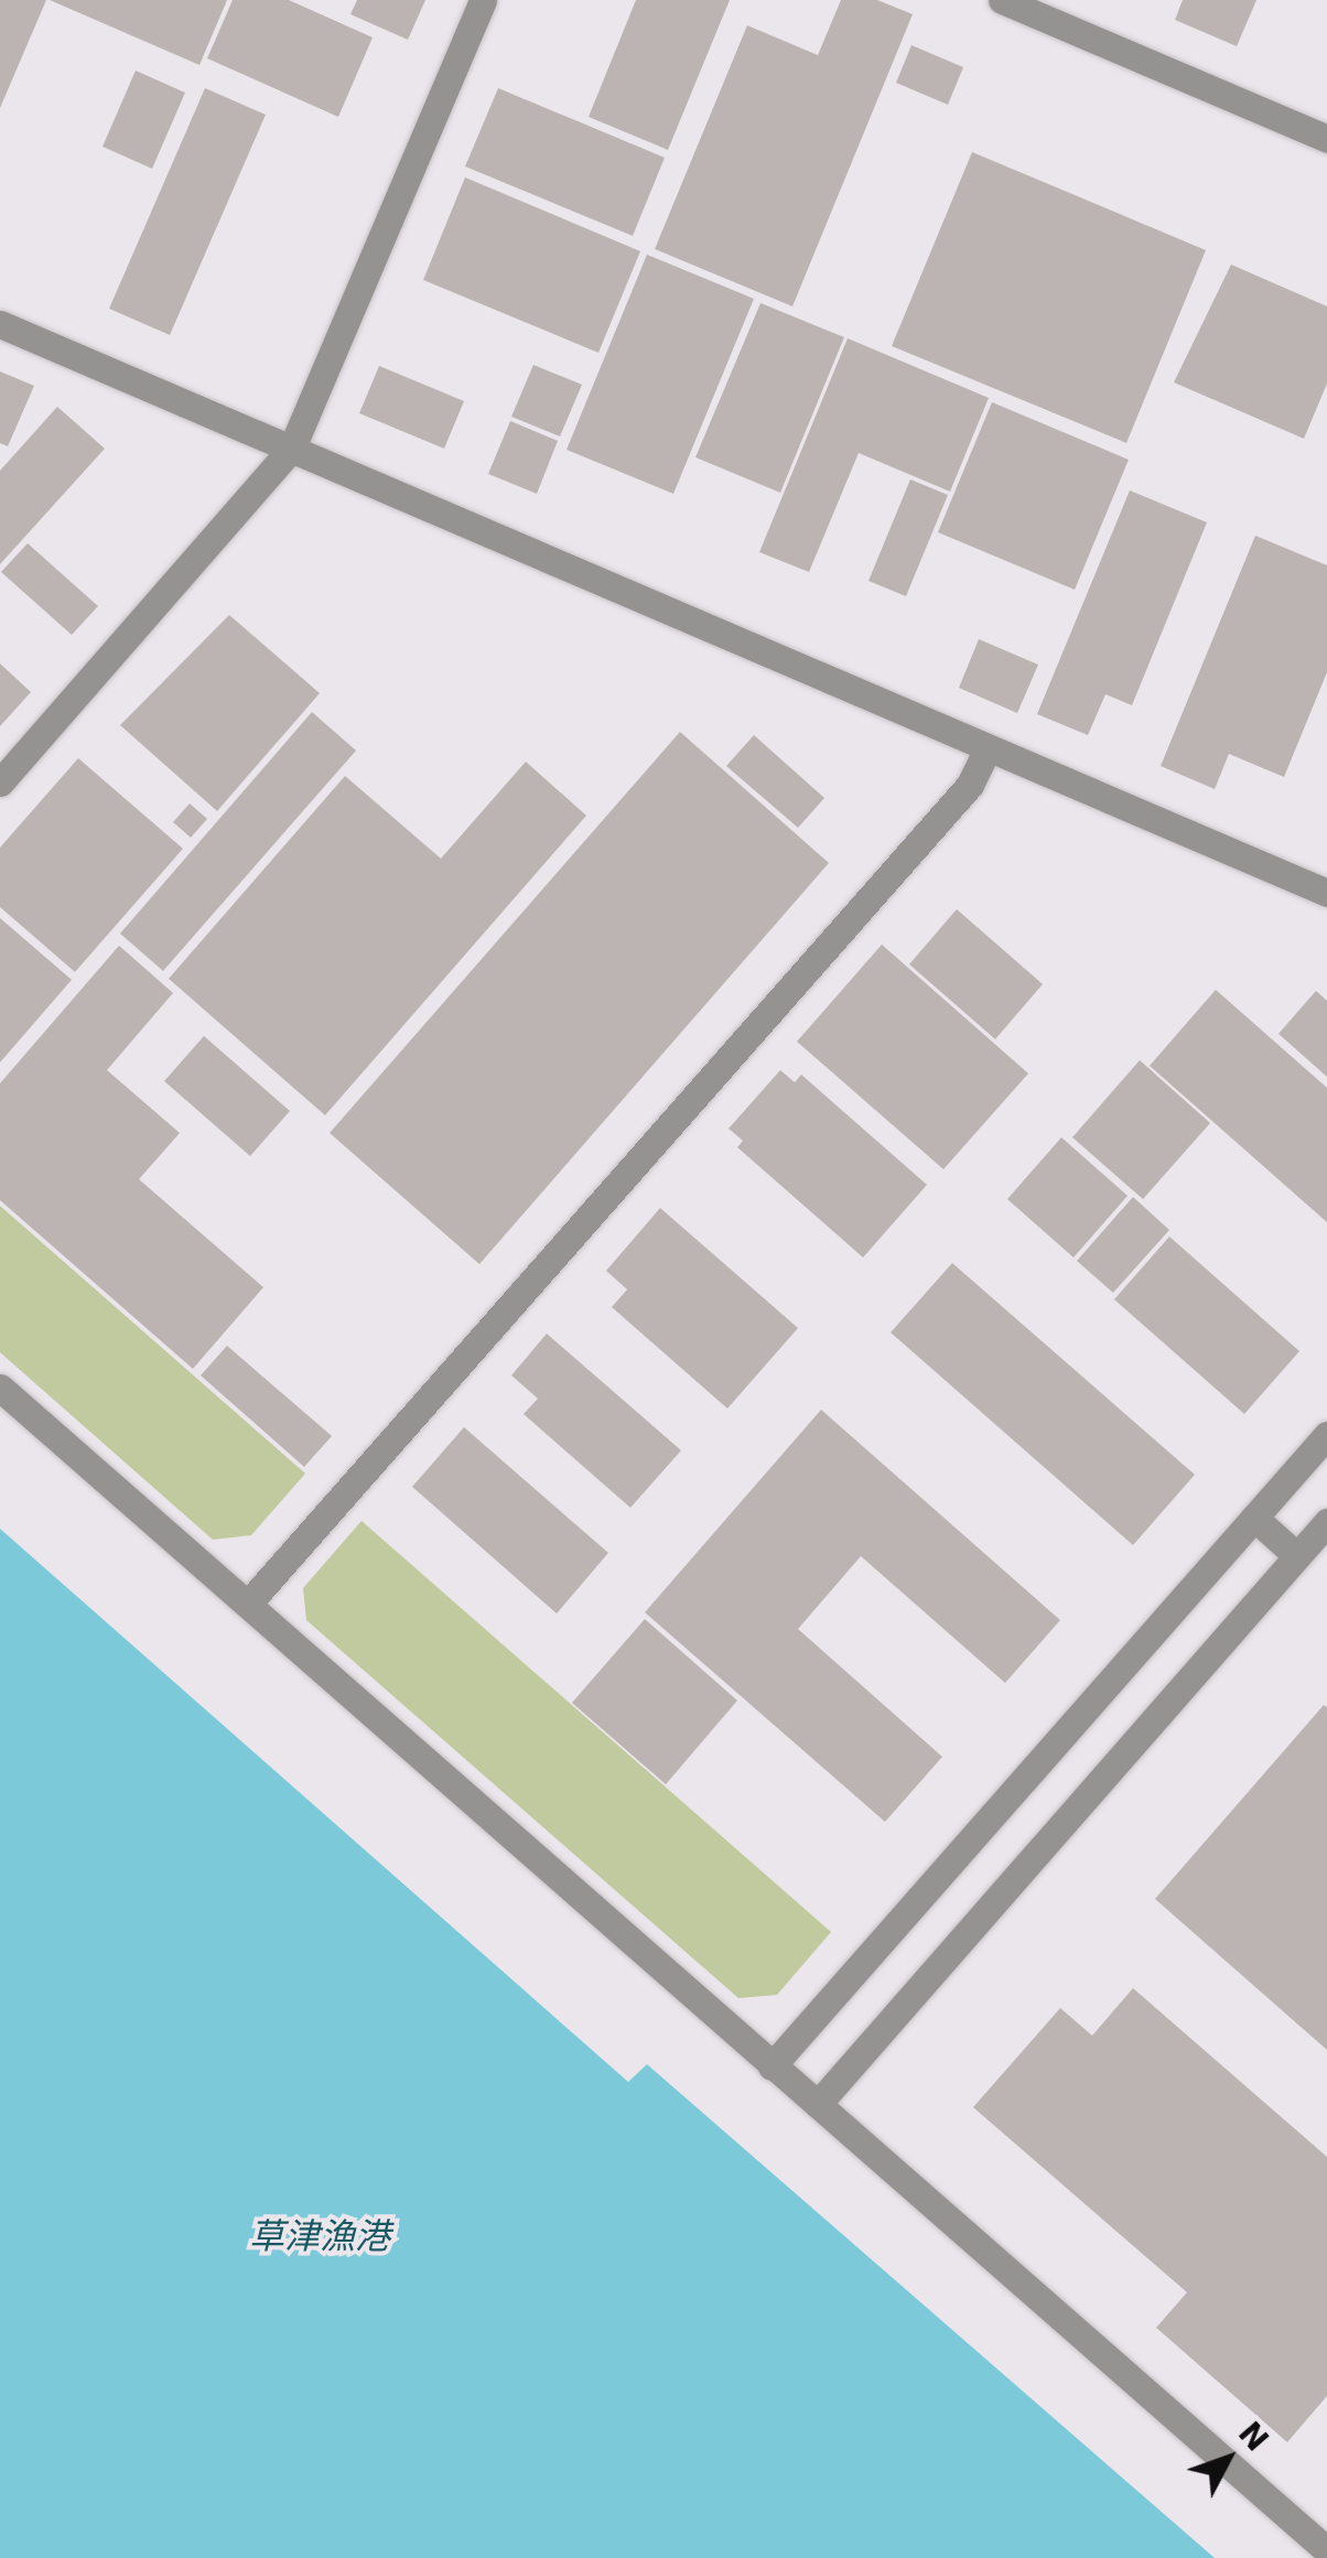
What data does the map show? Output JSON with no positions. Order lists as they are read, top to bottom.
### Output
{
  "water": ["草津漁港"],
  "north": "top right"
}
